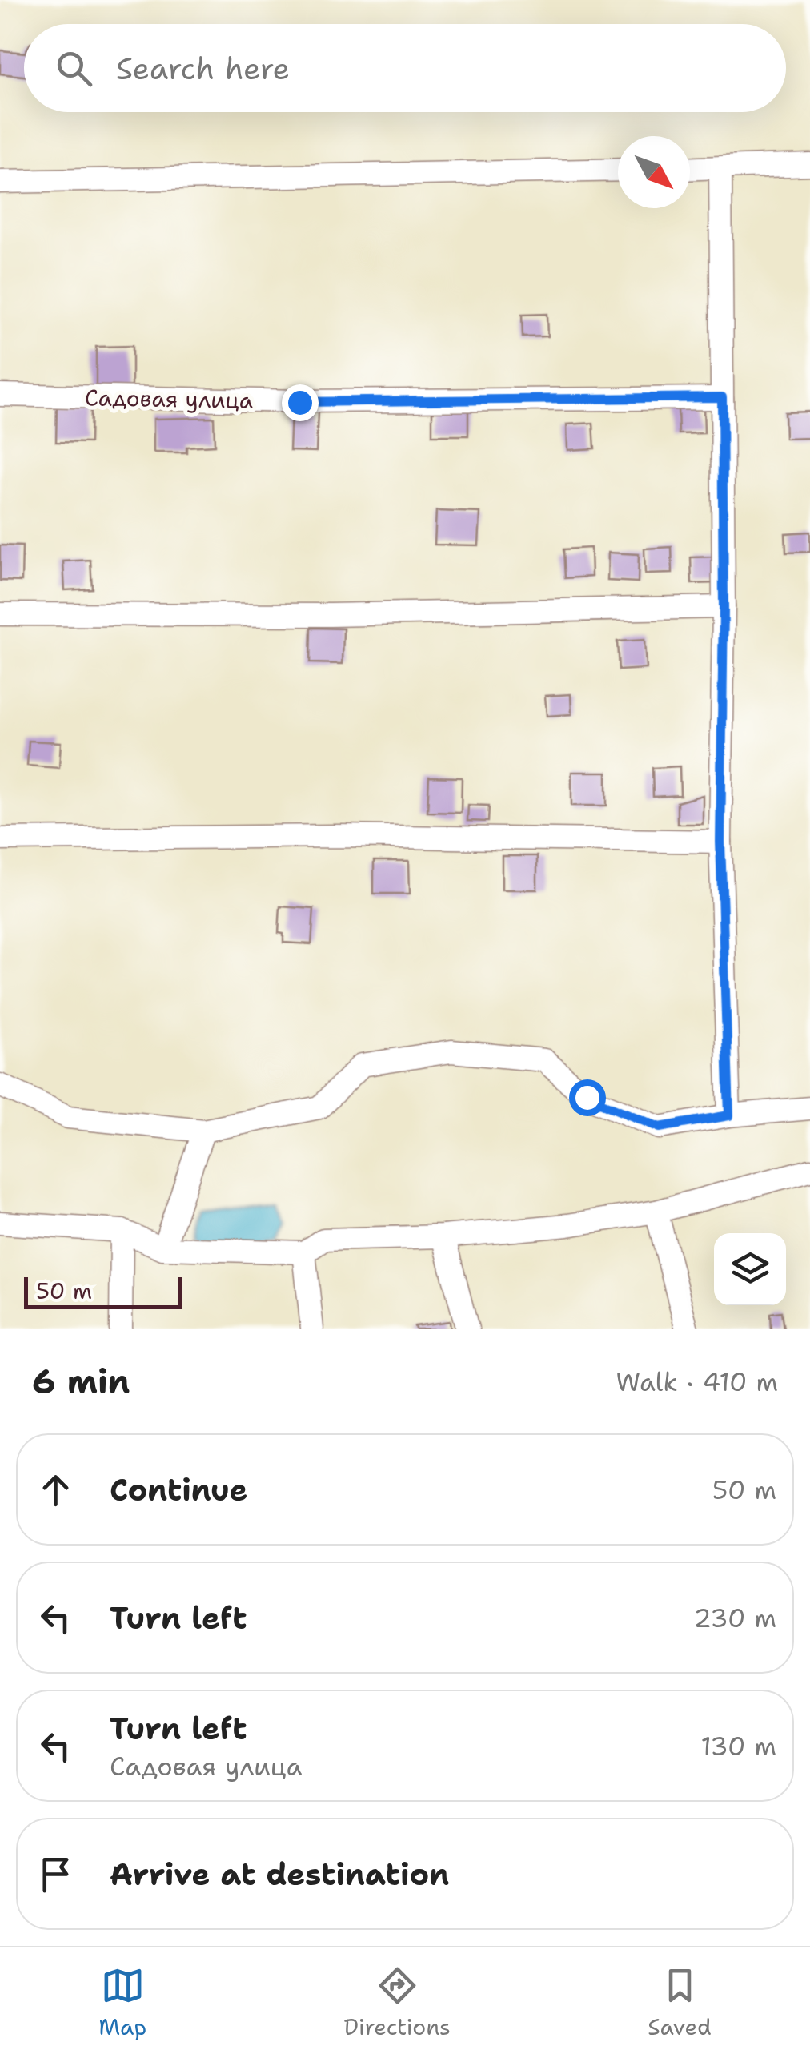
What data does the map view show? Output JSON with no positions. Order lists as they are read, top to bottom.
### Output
{
  "streets": {
    "street": ["Садовая улица"]
  },
  "scale_bar": "50 m",
  "north": "bottom right",
  "page": {
    "search": "Search here",
    "scale": "50 m",
    "heading": ["6 min", "Walk · 410 m"],
    "list": [
      ["Continue", "50 m"],
      ["Turn left", "230 m"],
      ["Turn left", "Садовая улица", "130 m"],
      "Arrive at destination"
    ],
    "nav": ["Map", "Directions", "Saved"]
  }
}
